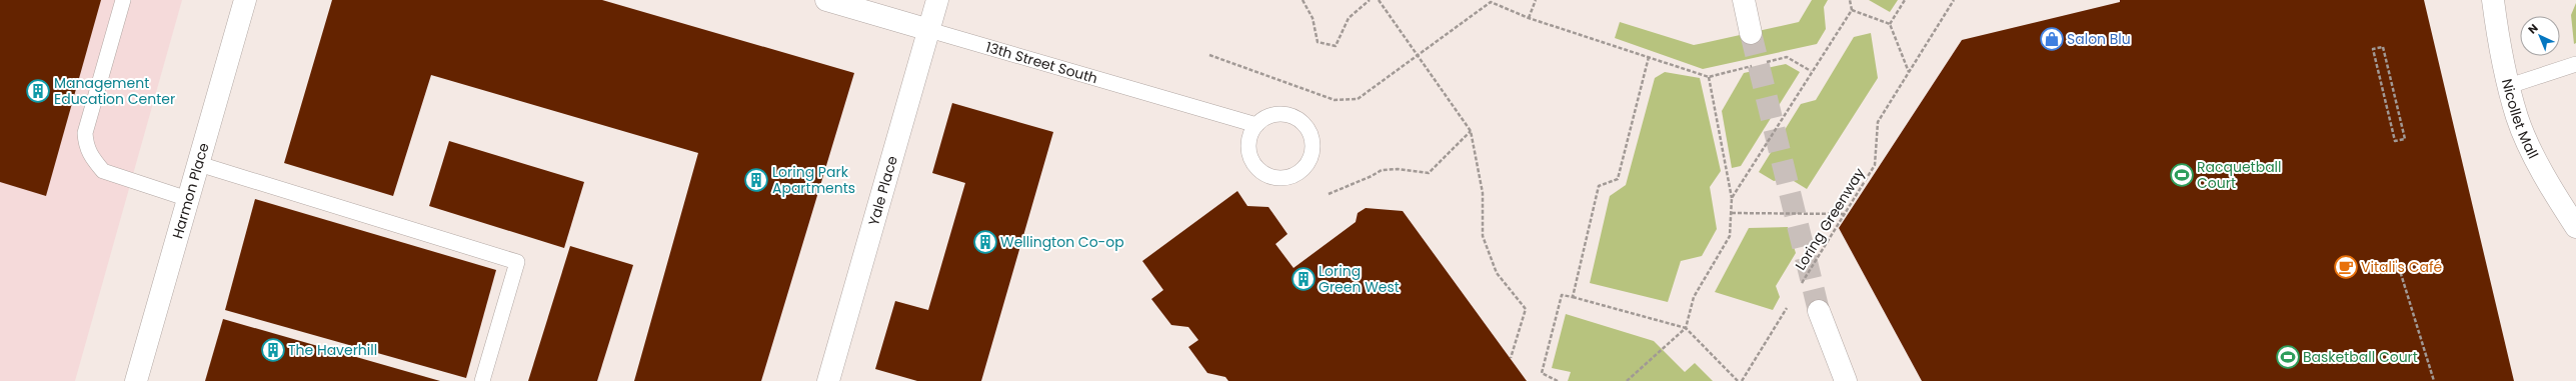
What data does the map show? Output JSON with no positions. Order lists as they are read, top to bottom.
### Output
{
  "streets": {
    "street": [
      "13th Street South",
      "Nicollet Mall",
      "Harmon Place",
      "Yale Place"
    ],
    "path": ["Loring Greenway"]
  },
  "crossings": [
    ["13th Street South", "Yale Place"]
  ],
  "places": {
    "shop": ["Salon Blu"],
    "building": [
      "Management Education Center",
      "Loring Park Apartments",
      "Wellington Co-op",
      "Loring Green West",
      "The Haverhill"
    ],
    "sports": ["Racquetball Court", "Basketball Court"],
    "cafe": ["Vitali's Café"]
  },
  "north": "top left"
}
